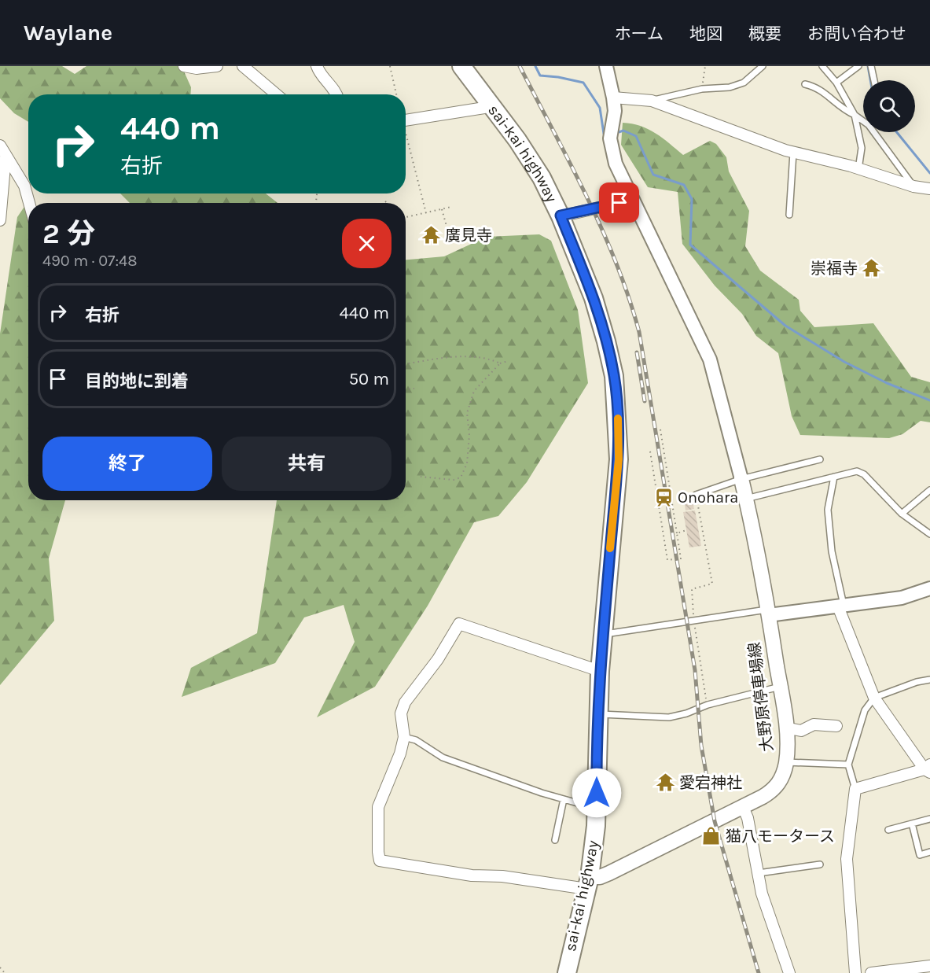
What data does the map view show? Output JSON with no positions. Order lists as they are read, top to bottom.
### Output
{
  "streets": {
    "highway": ["sai-kai highway"],
    "main road": ["大野原停車場線"]
  },
  "crossings": [
    ["sai-kai highway", "大野原停車場線"]
  ],
  "places": {
    "temple": ["廣見寺", "崇福寺", "愛宕神社"],
    "station": ["Onohara"],
    "shop": ["猫八モータース"]
  },
  "page": {
    "header": "Waylane",
    "nav": [
      "ホーム",
      "地図",
      "概要",
      "お問い合わせ"
    ],
    "turn": ["440 m", "右折"],
    "heading": ["2 分", "490 m · 07:48"],
    "list": [
      {
        "name": "右折",
        "value": "440 m"
      },
      {
        "name": "目的地に到着",
        "value": "50 m"
      }
    ],
    "buttons": ["終了", "共有"]
  }
}
